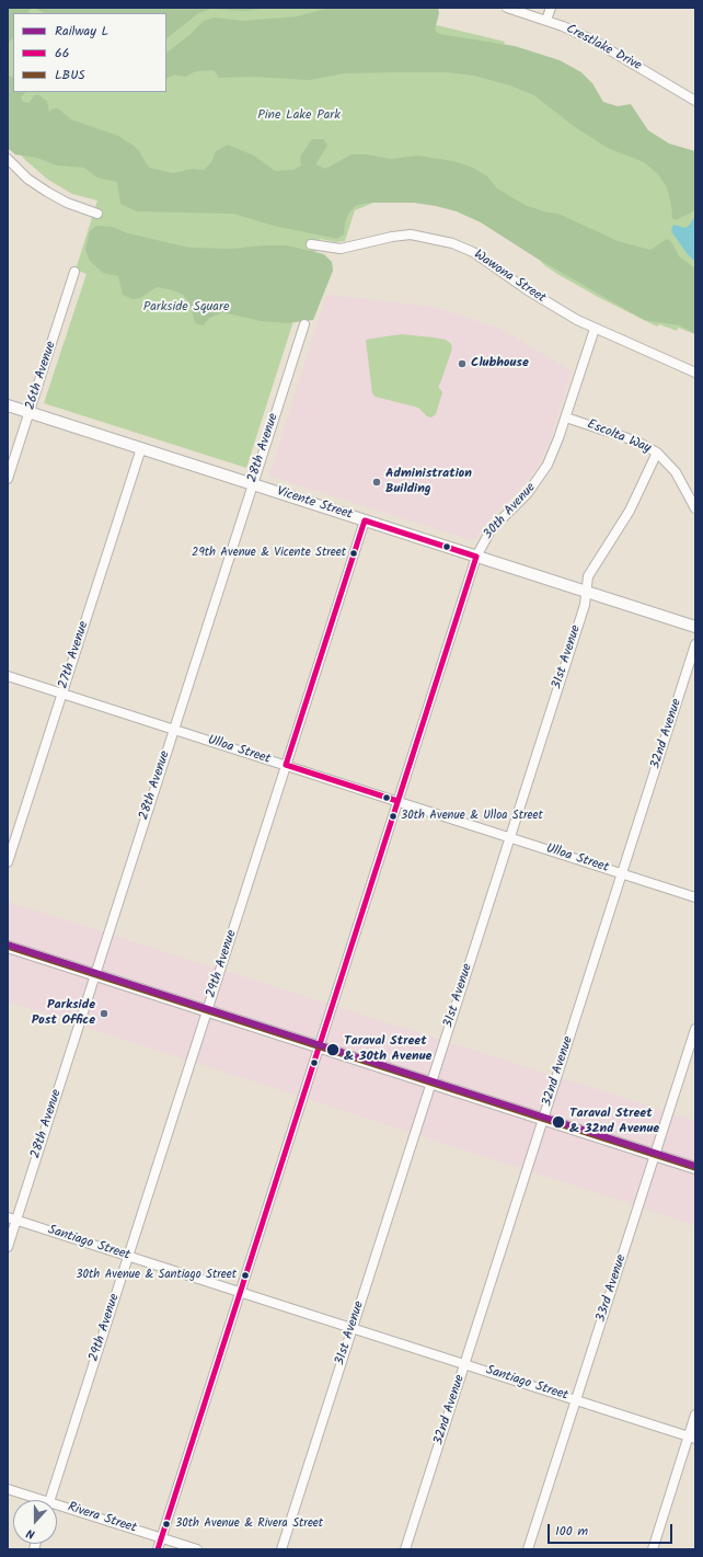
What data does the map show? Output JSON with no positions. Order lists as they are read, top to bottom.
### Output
{
  "streets": {
    "street": [
      "Crestlake Drive",
      "Wawona Street",
      "26th Avenue",
      "Escolta Way",
      "28th Avenue",
      "Vicente Street",
      "30th Avenue",
      "27th Avenue",
      "31st Avenue",
      "32nd Avenue",
      "Ulloa Street",
      "29th Avenue",
      "Santiago Street",
      "33rd Avenue",
      "Rivera Street"
    ]
  },
  "crossings": [
    ["Wawona Street", "30th Avenue"],
    ["26th Avenue", "Vicente Street"],
    ["Escolta Way", "30th Avenue"],
    ["Escolta Way", "31st Avenue"],
    ["28th Avenue", "Vicente Street"],
    ["28th Avenue", "Ulloa Street"],
    ["28th Avenue", "Santiago Street"],
    ["Vicente Street", "30th Avenue"],
    ["Vicente Street", "27th Avenue"],
    ["Vicente Street", "31st Avenue"],
    ["Vicente Street", "29th Avenue"],
    ["30th Avenue", "Ulloa Street"],
    ["30th Avenue", "Santiago Street"],
    ["30th Avenue", "Rivera Street"],
    ["27th Avenue", "Ulloa Street"],
    ["31st Avenue", "Ulloa Street"],
    ["31st Avenue", "Santiago Street"],
    ["32nd Avenue", "Ulloa Street"],
    ["32nd Avenue", "Santiago Street"],
    ["Ulloa Street", "29th Avenue"],
    ["29th Avenue", "Santiago Street"],
    ["Santiago Street", "33rd Avenue"]
  ],
  "parks": ["Pine Lake Park", "Parkside Square"],
  "places": [
    "Clubhouse",
    "Administration Building",
    "29th Avenue & Vicente Street",
    "30th Avenue & Ulloa Street",
    "Parkside Post Office",
    "Taraval Street & 30th Avenue",
    "Taraval Street & 32nd Avenue",
    "30th Avenue & Santiago Street",
    "30th Avenue & Rivera Street"
  ],
  "lines": ["transit line 66", "rail line L", "transit line LBUS"],
  "legend": ["Railway L", "66", "LBUS"],
  "scale_bar": "100 m",
  "north": "bottom"
}
